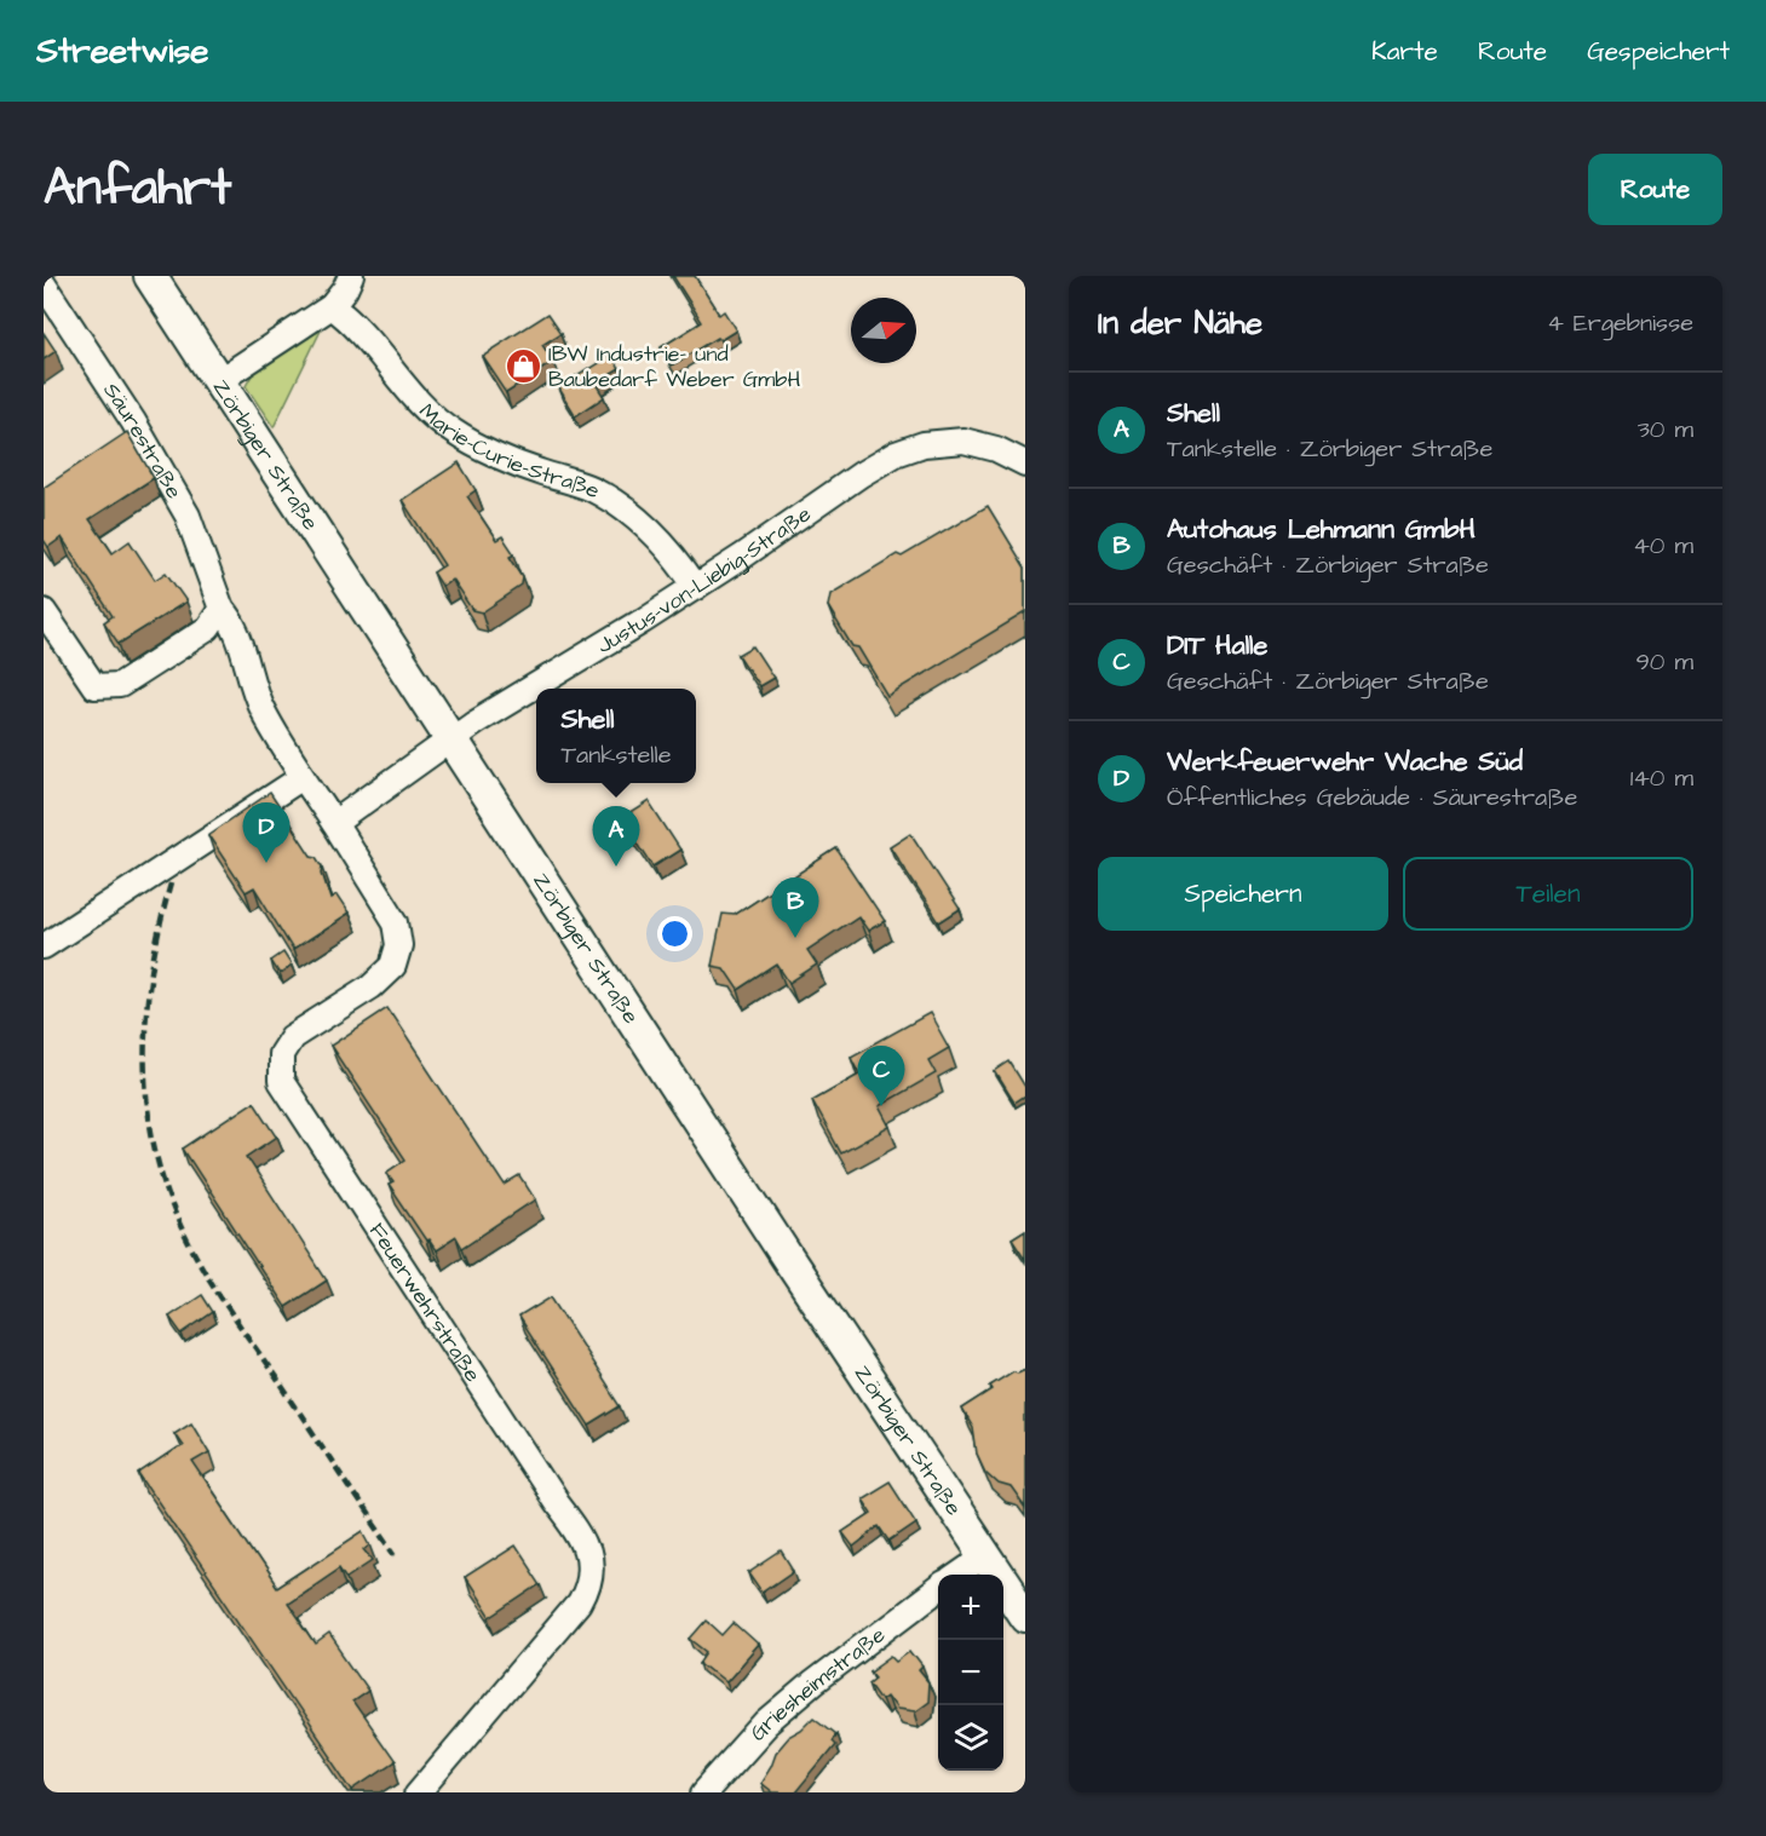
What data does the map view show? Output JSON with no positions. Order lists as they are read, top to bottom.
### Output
{
  "streets": {
    "main road": ["Zörbiger Straße"],
    "street": [
      "Säurestraße",
      "Marie-Curie-Straße",
      "Justus-von-Liebig-Straße",
      "Feuerwehrstraße",
      "Griesheimstraße"
    ]
  },
  "crossings": [
    ["Säurestraße", "Feuerwehrstraße"],
    ["Marie-Curie-Straße", "Justus-von-Liebig-Straße"],
    ["Zörbiger Straße", "Justus-von-Liebig-Straße"]
  ],
  "places": {
    "shop": ["IBW Industrie- und Baubedarf Weber GmbH"]
  },
  "north": "right",
  "page": {
    "header": "Streetwise",
    "nav": ["Karte", "Route", "Gespeichert"],
    "title": "Anfahrt",
    "buttons": [
      "Route",
      ["Speichern", "Teilen"]
    ],
    "heading": ["In der Nähe", "4 Ergebnisse"],
    "list": [
      {
        "mark": "A",
        "name": "Shell",
        "note": "Tankstelle · Zörbiger Straße",
        "value": "30 m"
      },
      {
        "mark": "B",
        "name": "Autohaus Lehmann GmbH",
        "note": "Geschäft · Zörbiger Straße",
        "value": "40 m"
      },
      {
        "mark": "C",
        "name": "DIT Halle",
        "note": "Geschäft · Zörbiger Straße",
        "value": "90 m"
      },
      {
        "mark": "D",
        "name": "Werkfeuerwehr Wache Süd",
        "note": "Öffentliches Gebäude · Säurestraße",
        "value": "140 m"
      }
    ],
    "popup": ["Shell", "Tankstelle"],
    "pins": [
      "D",
      "A",
      "B",
      "C"
    ],
    "map_buttons": ["+", "−"]
  }
}
